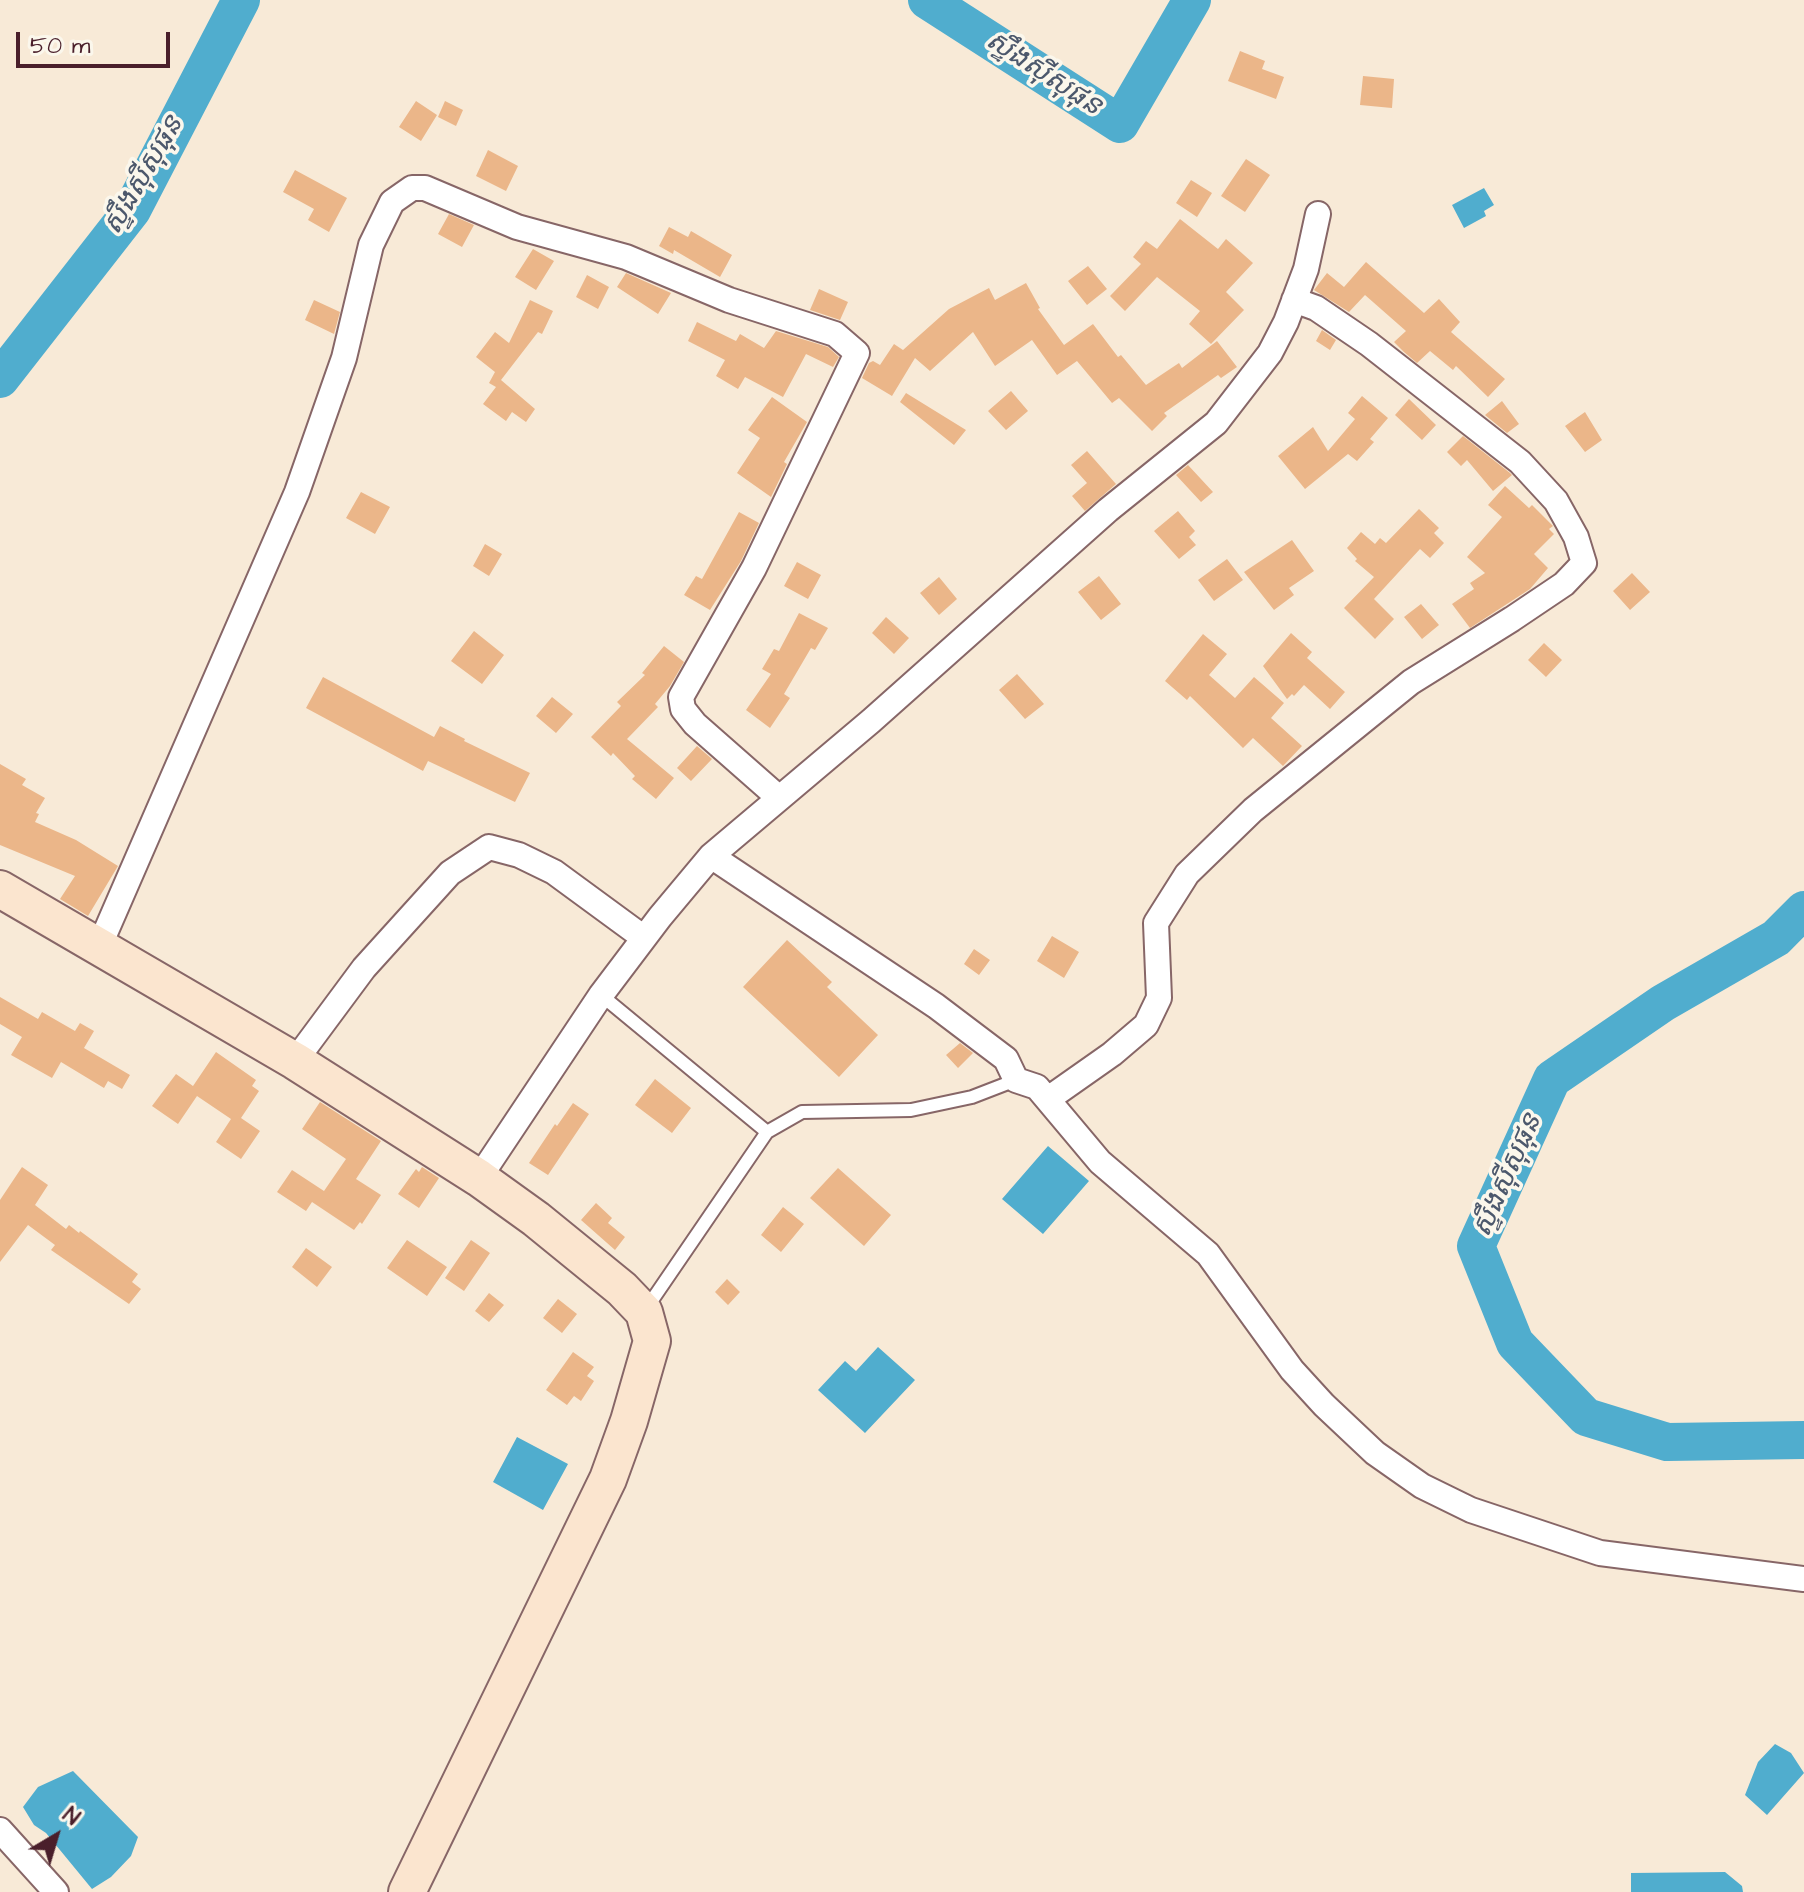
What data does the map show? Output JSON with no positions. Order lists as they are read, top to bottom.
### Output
{
  "water": ["ស្ទឹងស៊ីសុផុន"],
  "scale_bar": "50 m",
  "north": "top right"
}
